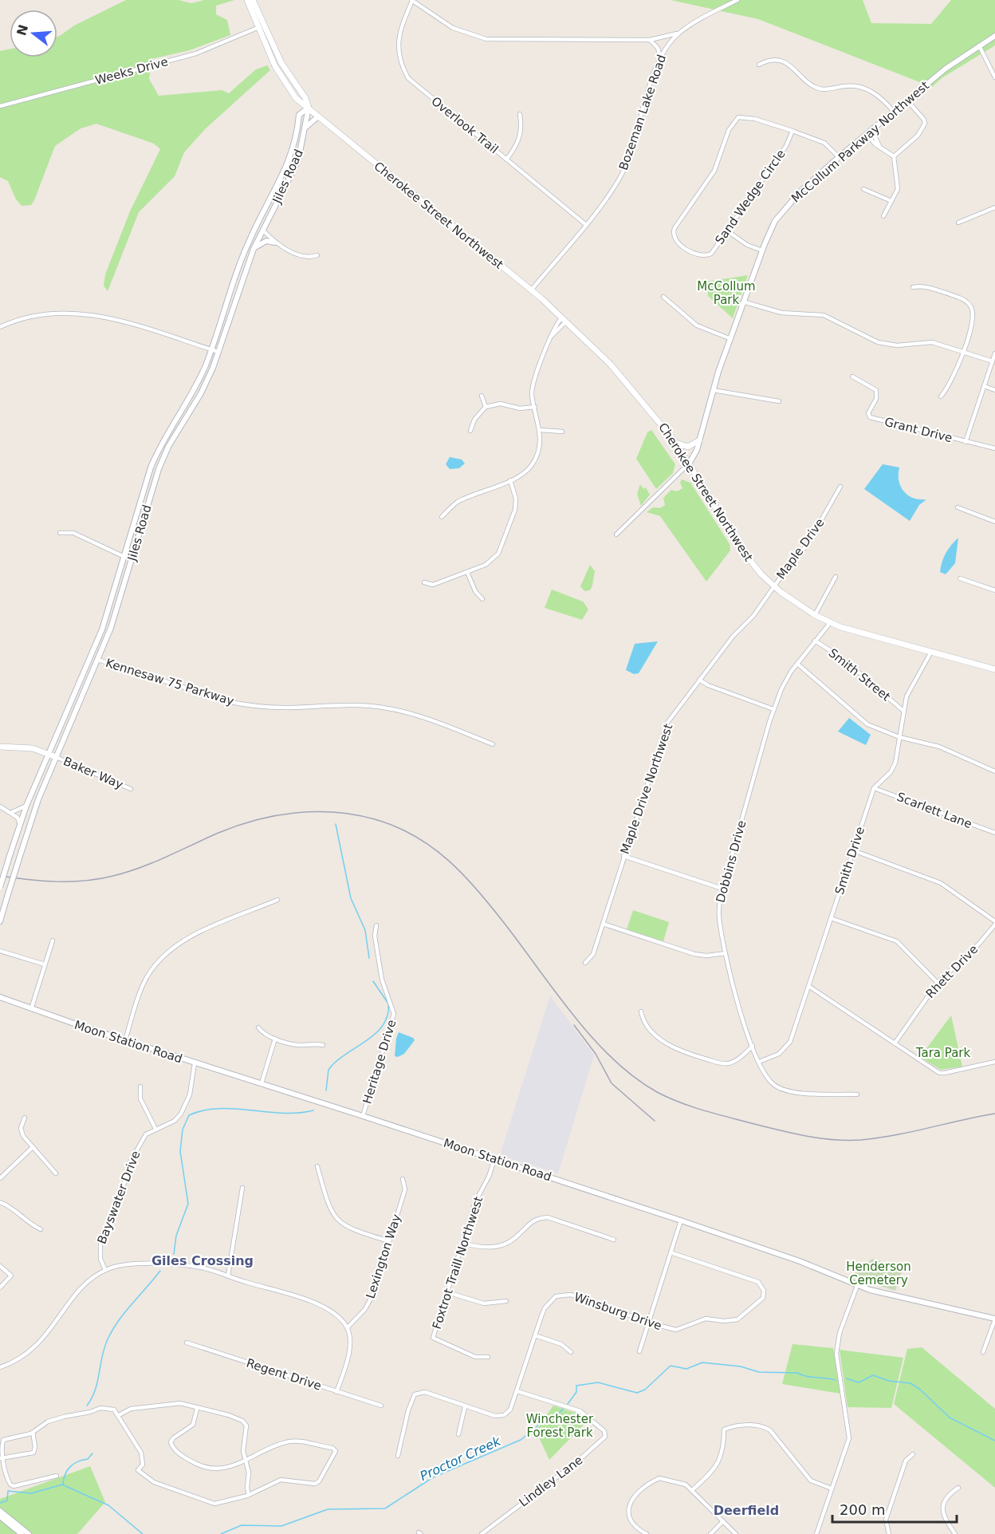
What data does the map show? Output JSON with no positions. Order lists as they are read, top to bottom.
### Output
{
  "streets": {
    "main road": ["Cherokee Street Northwest"],
    "street": [
      "Weeks Drive",
      "Bozeman Lake Road",
      "Overlook Trail",
      "McCollum Parkway Northwest",
      "Jiles Road",
      "Sand Wedge Circle",
      "Grant Drive",
      "Maple Drive",
      "Smith Street",
      "Kennesaw 75 Parkway",
      "Baker Way",
      "Maple Drive Northwest",
      "Scarlett Lane",
      "Smith Drive",
      "Dobbins Drive",
      "Rhett Drive",
      "Moon Station Road",
      "Heritage Drive",
      "Bayswater Drive",
      "Lexington Way",
      "Foxtrot Traill Northwest",
      "Winsburg Drive",
      "Regent Drive",
      "Lindley Lane"
    ]
  },
  "crossings": [
    ["Weeks Drive", "Cherokee Street Northwest"],
    ["Bozeman Lake Road", "Overlook Trail"],
    ["Bozeman Lake Road", "Cherokee Street Northwest"],
    ["McCollum Parkway Northwest", "Sand Wedge Circle"],
    ["McCollum Parkway Northwest", "Cherokee Street Northwest"],
    ["Jiles Road", "Cherokee Street Northwest"],
    ["Jiles Road", "Kennesaw 75 Parkway"],
    ["Jiles Road", "Baker Way"],
    ["Cherokee Street Northwest", "Maple Drive"],
    ["Cherokee Street Northwest", "Maple Drive Northwest"],
    ["Cherokee Street Northwest", "Smith Drive"],
    ["Cherokee Street Northwest", "Dobbins Drive"],
    ["Maple Drive", "Maple Drive Northwest"],
    ["Smith Street", "Smith Drive"],
    ["Smith Street", "Dobbins Drive"],
    ["Scarlett Lane", "Smith Drive"],
    ["Smith Drive", "Dobbins Drive"],
    ["Moon Station Road", "Heritage Drive"],
    ["Moon Station Road", "Bayswater Drive"],
    ["Moon Station Road", "Foxtrot Traill Northwest"],
    ["Winsburg Drive", "Lindley Lane"]
  ],
  "districts": ["Giles Crossing", "Deerfield"],
  "water": ["Proctor Creek"],
  "parks": [
    "McCollum Park",
    "Tara Park",
    "Henderson Cemetery",
    "Winchester Forest Park"
  ],
  "scale_bar": "200 m",
  "north": "left"
}
